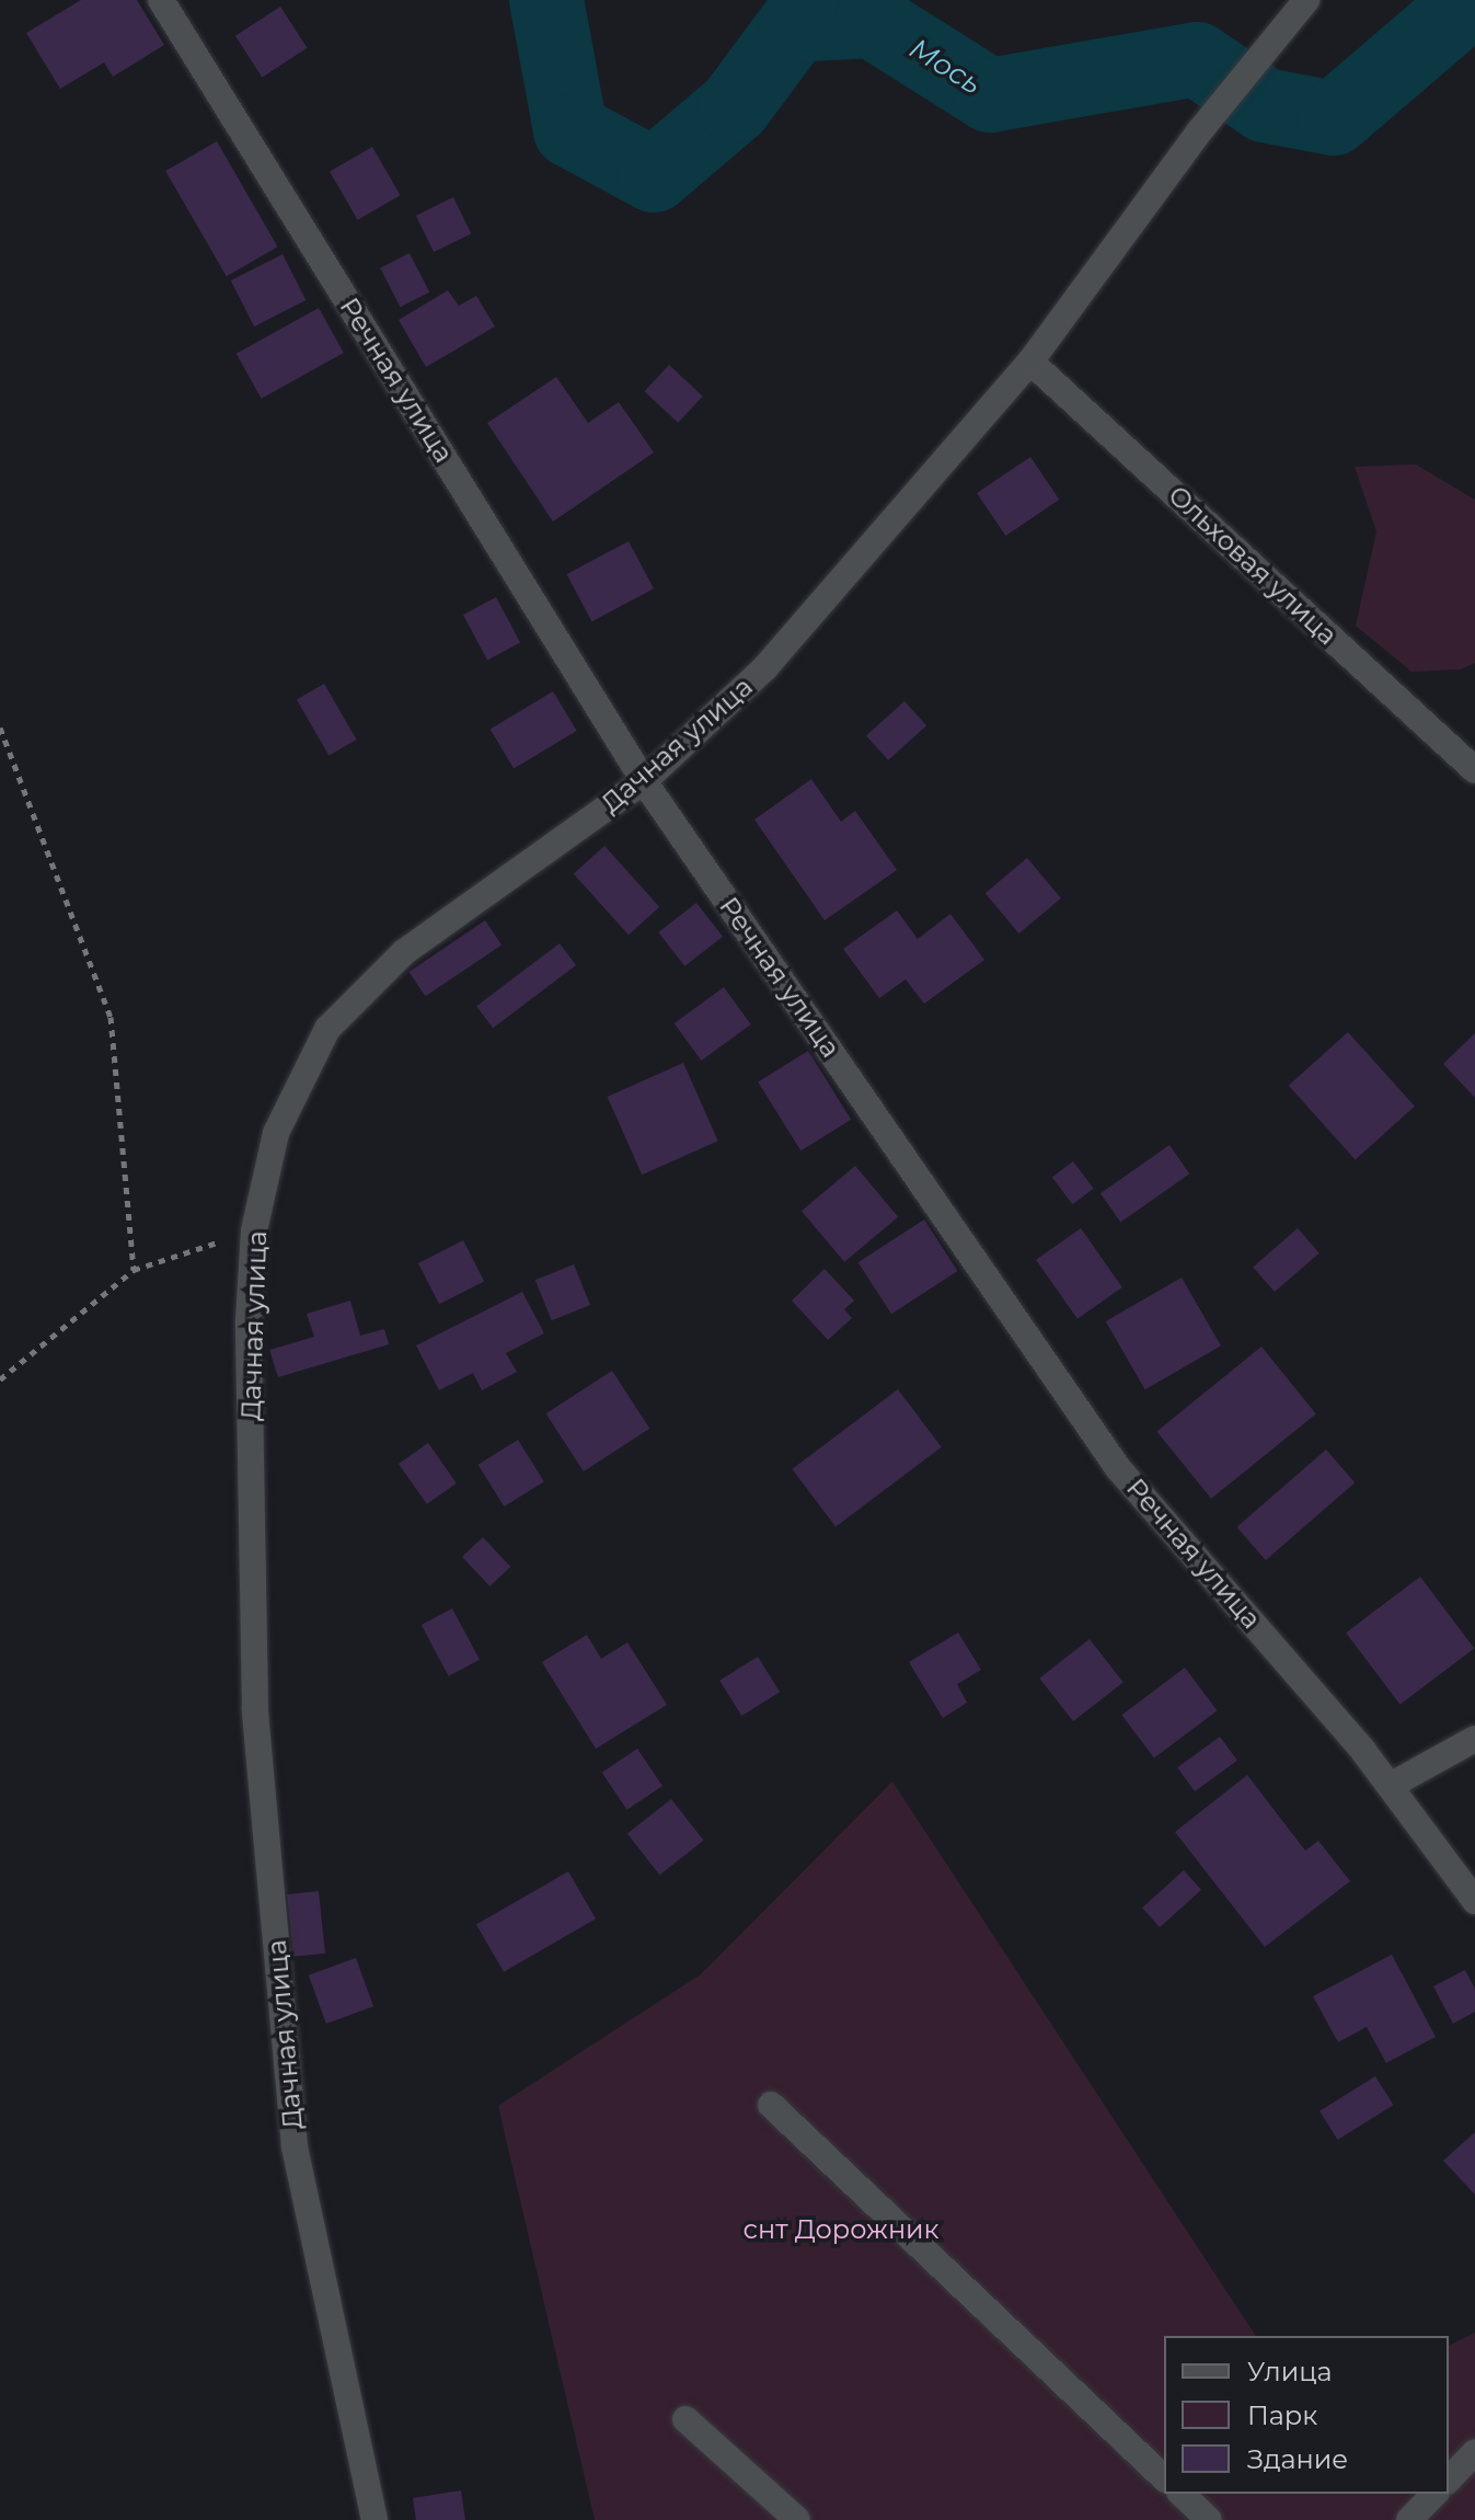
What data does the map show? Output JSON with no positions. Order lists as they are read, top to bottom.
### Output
{
  "streets": {
    "street": ["Речная улица", "Ольховая улица", "Дачная улица"]
  },
  "crossings": [
    ["Речная улица", "Дачная улица"],
    ["Ольховая улица", "Дачная улица"]
  ],
  "water": ["Мось"],
  "parks": ["снт Дорожник"],
  "legend": ["Улица", "Парк", "Здание"]
}
